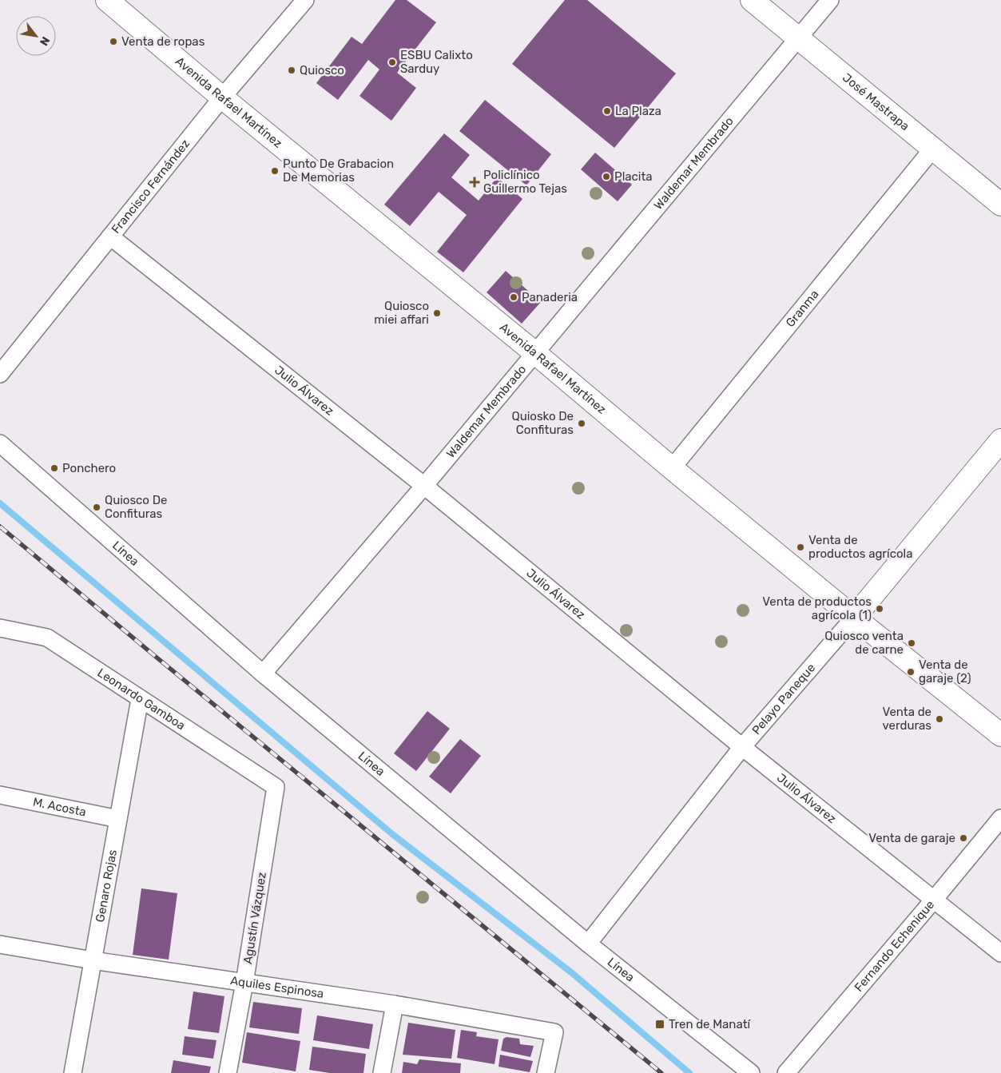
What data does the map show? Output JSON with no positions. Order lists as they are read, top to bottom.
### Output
{
  "streets": {
    "main road": ["Avenida Rafael Martínez", "José Mastrapa", "Pelayo Paneque"],
    "street": [
      "Waldemar Membrado",
      "Francisco Fernández",
      "Granma",
      "Julio Álvarez",
      "Línea",
      "Leonardo Gamboa",
      "M. Acosta",
      "Genaro Rojas",
      "Agustín Vázquez",
      "Fernando Echenique",
      "Aquiles Espinosa"
    ]
  },
  "crossings": [
    ["Avenida Rafael Martínez", "Waldemar Membrado"],
    ["Avenida Rafael Martínez", "Francisco Fernández"],
    ["Avenida Rafael Martínez", "Granma"],
    ["Avenida Rafael Martínez", "Pelayo Paneque"],
    ["José Mastrapa", "Waldemar Membrado"],
    ["José Mastrapa", "Granma"],
    ["Waldemar Membrado", "Julio Álvarez"],
    ["Waldemar Membrado", "Línea"],
    ["Francisco Fernández", "Julio Álvarez"],
    ["Julio Álvarez", "Pelayo Paneque"],
    ["Julio Álvarez", "Fernando Echenique"],
    ["Línea", "Pelayo Paneque"],
    ["Leonardo Gamboa", "Genaro Rojas"],
    ["Leonardo Gamboa", "Agustín Vázquez"],
    ["M. Acosta", "Genaro Rojas"],
    ["Genaro Rojas", "Aquiles Espinosa"],
    ["Agustín Vázquez", "Aquiles Espinosa"]
  ],
  "places": {
    "other": [
      "Venta de ropas",
      "ESBU Calixto Sarduy",
      "Quiosco",
      "La Plaza",
      "Punto De Grabacion De Memorias",
      "Placita",
      "Panaderia",
      "Quiosco miei affari",
      "Quiosko De Confituras",
      "Ponchero",
      "Quiosco De Confituras",
      "Venta de productos agrícola",
      "Venta de productos agrícola (1)",
      "Quiosco venta de carne",
      "Venta de garaje (2)",
      "Venta de verduras",
      "Venta de garaje"
    ],
    "health": ["Policlínico Guillermo Tejas"],
    "transit": ["Tren de Manatí"]
  },
  "north": "bottom right"
}
